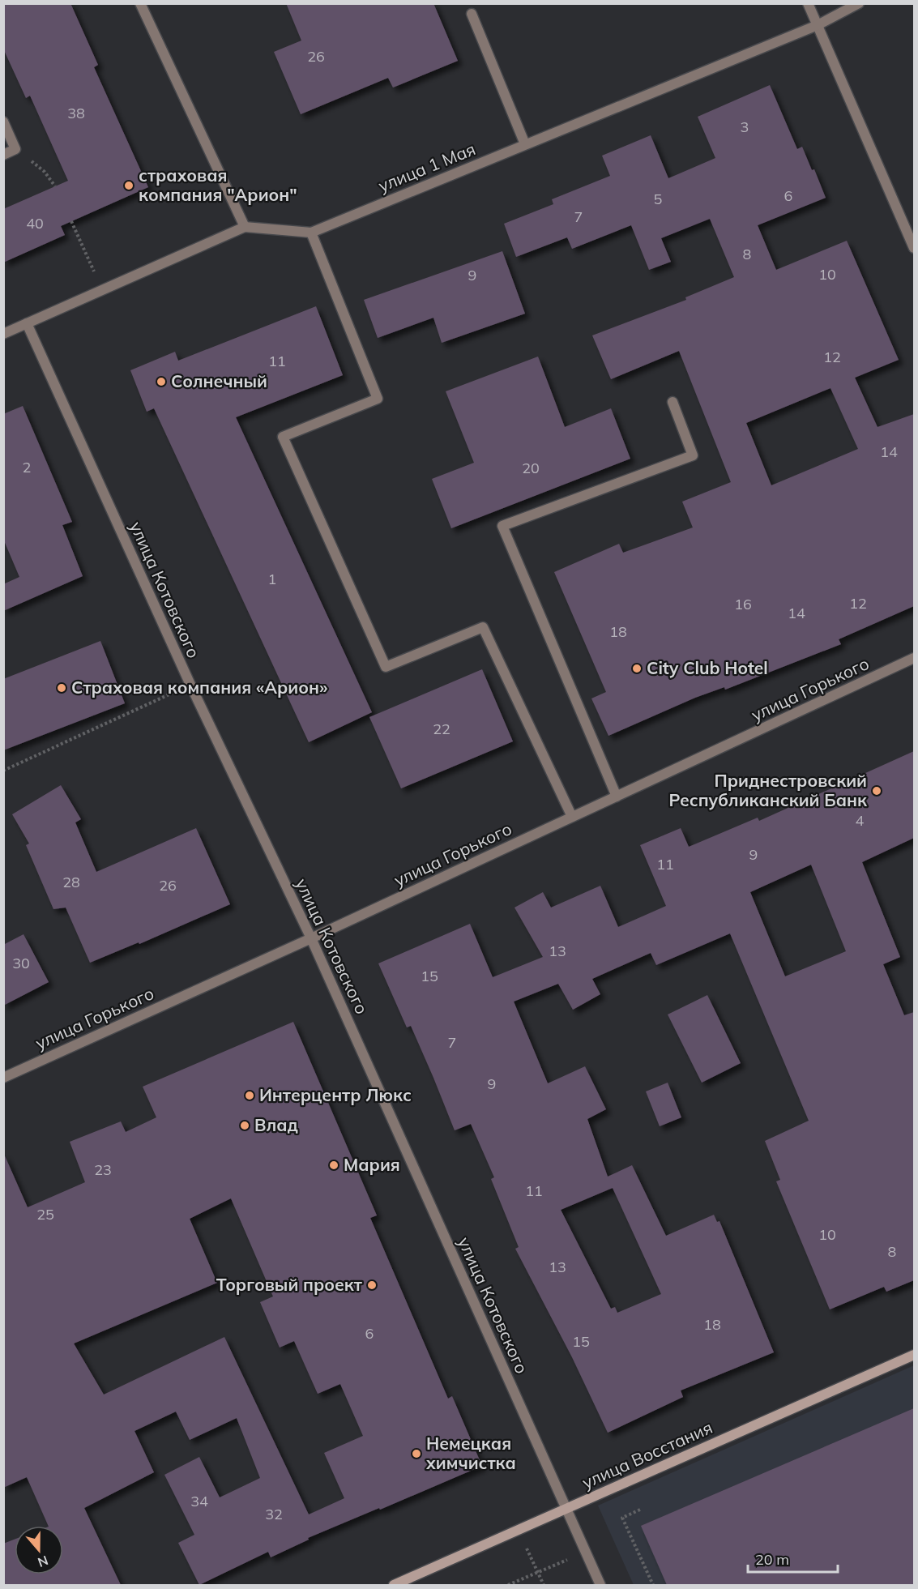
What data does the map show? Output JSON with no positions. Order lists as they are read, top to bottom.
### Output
{
  "streets": {
    "street": [
      "улица 1 Мая",
      "улица Котовского",
      "улица Горького",
      "улица Восстания"
    ]
  },
  "crossings": [
    ["улица 1 Мая", "улица Котовского"],
    ["улица Котовского", "улица Горького"],
    ["улица Котовского", "улица Восстания"]
  ],
  "places": [
    "страховая компания \"Арион\"",
    "Солнечный",
    "City Club Hotel",
    "Страховая компания «Арион»",
    "Приднестровский Республиканский Банк",
    "Интерцентр Люкс",
    "Влад",
    "Мария",
    "Торговый проект",
    "Немецкая химчистка"
  ],
  "house_numbers": [
    "26",
    "38",
    "3",
    "6",
    "5",
    "7",
    "40",
    "8",
    "10",
    "9",
    "12",
    "11",
    "14",
    "2",
    "20",
    "1",
    "12",
    "16",
    "14",
    "18",
    "22",
    "4",
    "9",
    "11",
    "28",
    "26",
    "13",
    "30",
    "15",
    "7",
    "9",
    "23",
    "11",
    "25",
    "10",
    "8",
    "13",
    "18",
    "6",
    "15",
    "34",
    "32"
  ],
  "scale_bar": "20 m",
  "north": "bottom"
}
